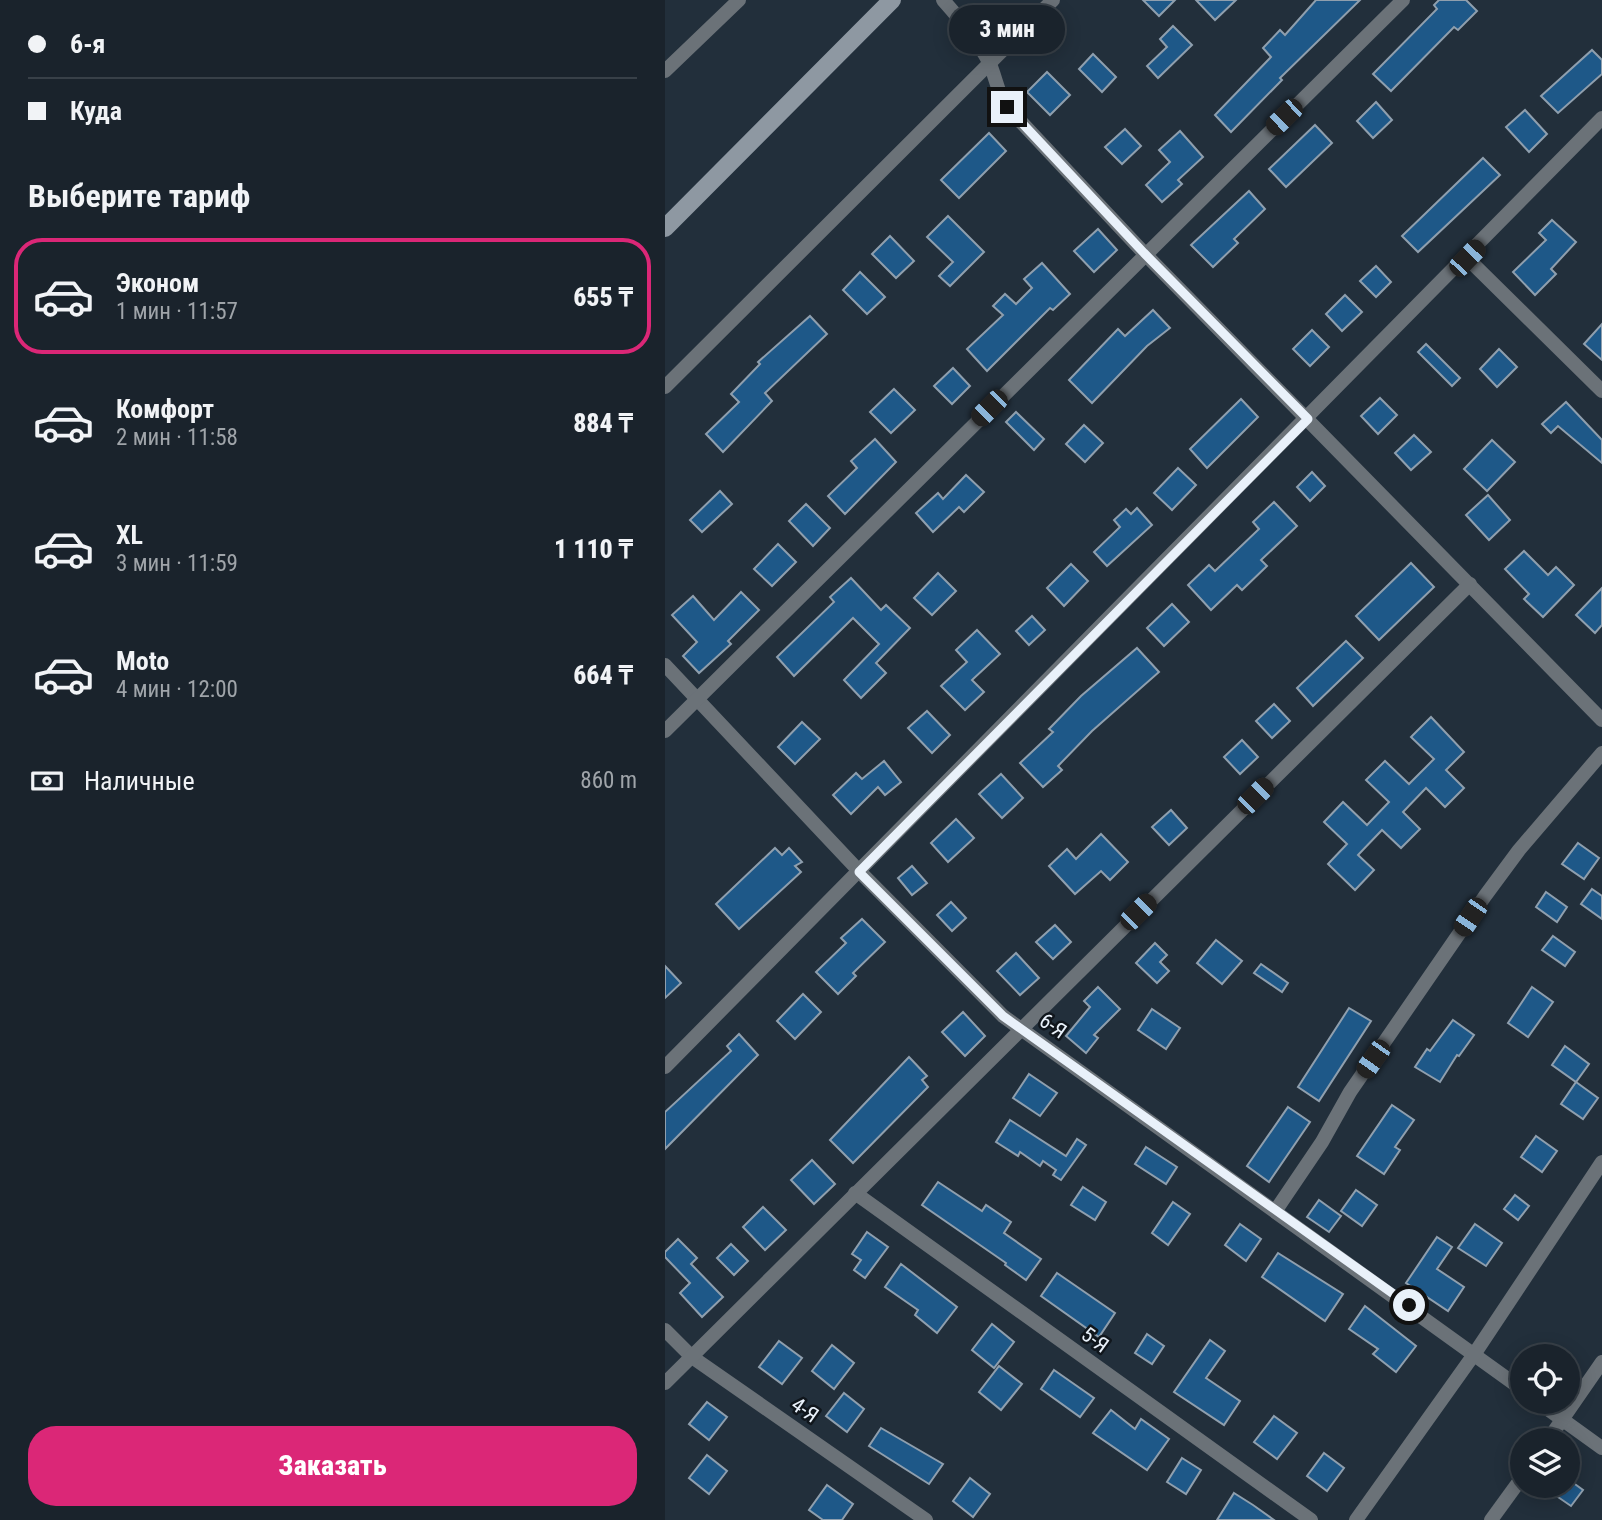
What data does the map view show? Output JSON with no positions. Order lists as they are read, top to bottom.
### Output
{
  "streets": {
    "street": ["6-Я", "5-Я", "4-Я"]
  },
  "page": {
    "banner": ["6-я", "Куда"],
    "bubble": "3 мин",
    "heading": "Выберите тариф",
    "list": [
      {
        "name": "Эконом",
        "note": "1 мин · 11:57",
        "value": "655 ₸"
      },
      {
        "name": "Комфорт",
        "note": "2 мин · 11:58",
        "value": "884 ₸"
      },
      {
        "name": "XL",
        "note": "3 мин · 11:59",
        "value": "1 110 ₸"
      },
      {
        "name": "Moto",
        "note": "4 мин · 12:00",
        "value": "664 ₸"
      }
    ],
    "pay": ["Наличные", "860 m"],
    "buttons": "Заказать"
  }
}
